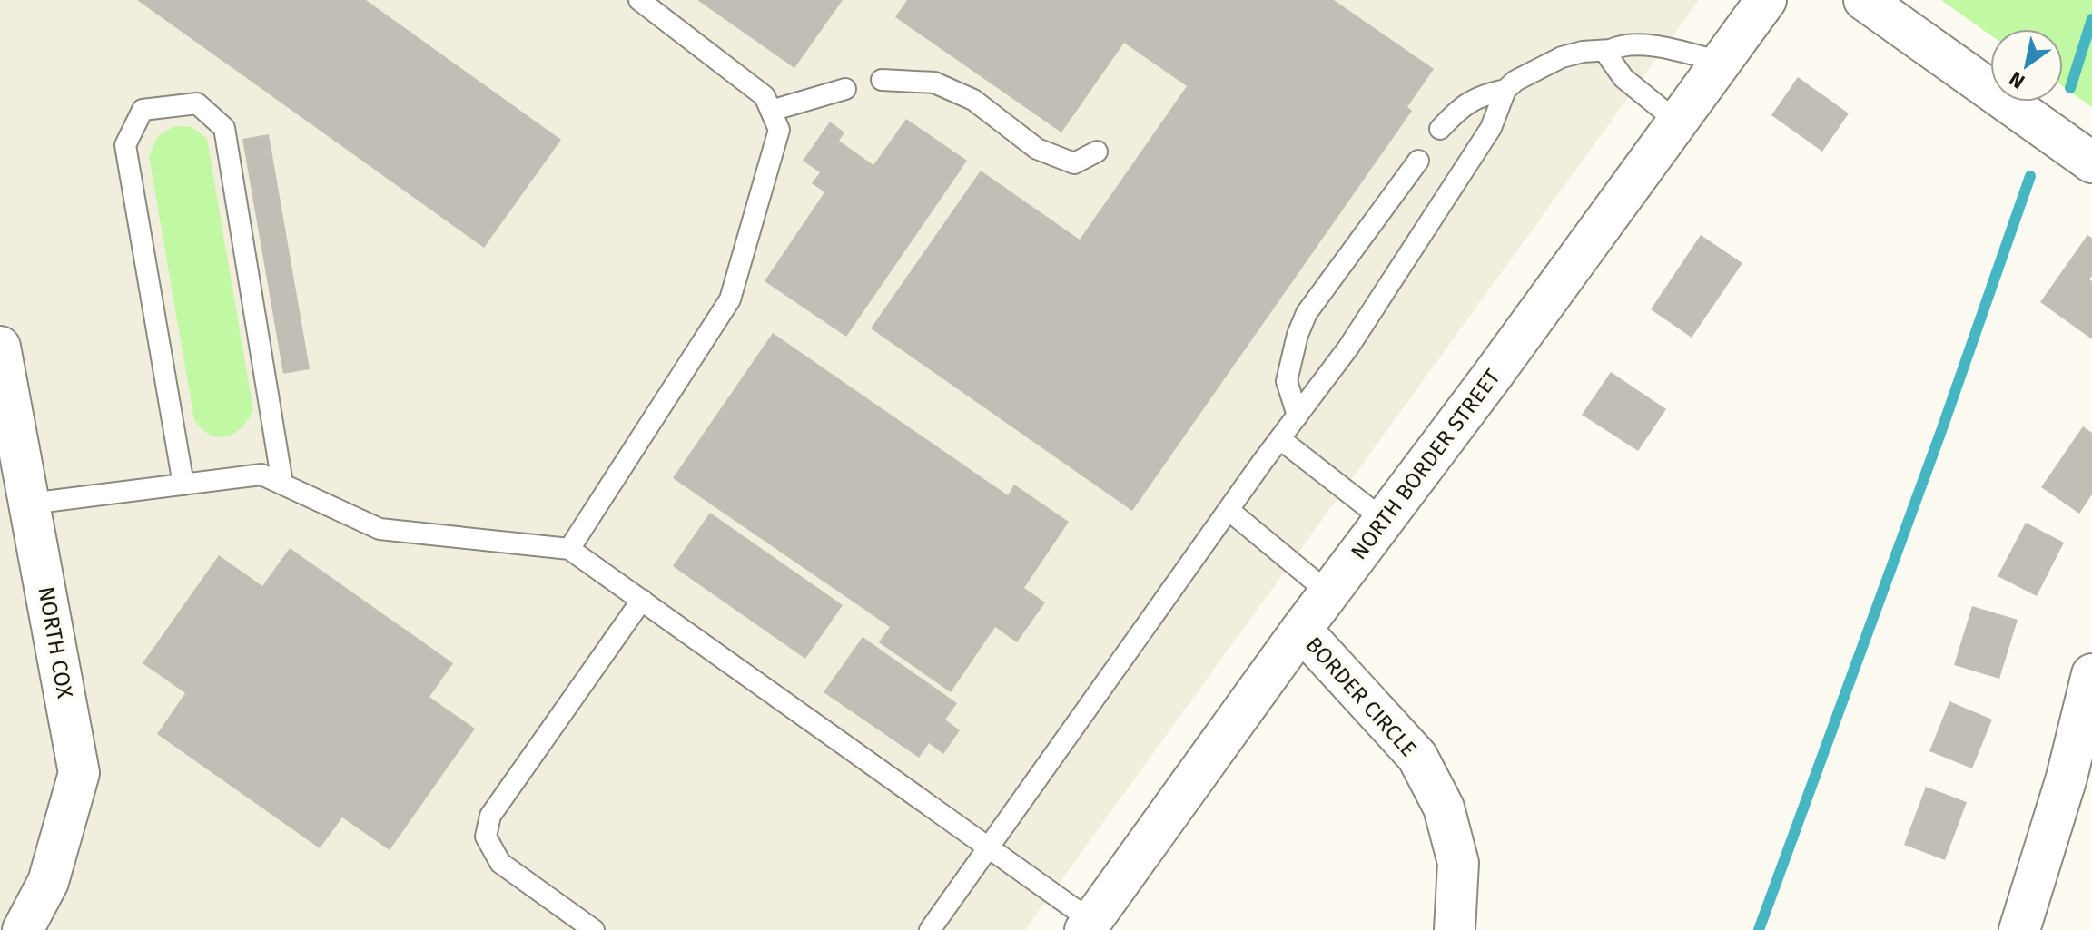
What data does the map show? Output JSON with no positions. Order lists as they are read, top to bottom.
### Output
{
  "streets": {
    "street": ["NORTH BORDER STREET", "NORTH COX", "BORDER CIRCLE"]
  },
  "crossings": [
    ["NORTH BORDER STREET", "BORDER CIRCLE"]
  ],
  "north": "bottom left"
}
